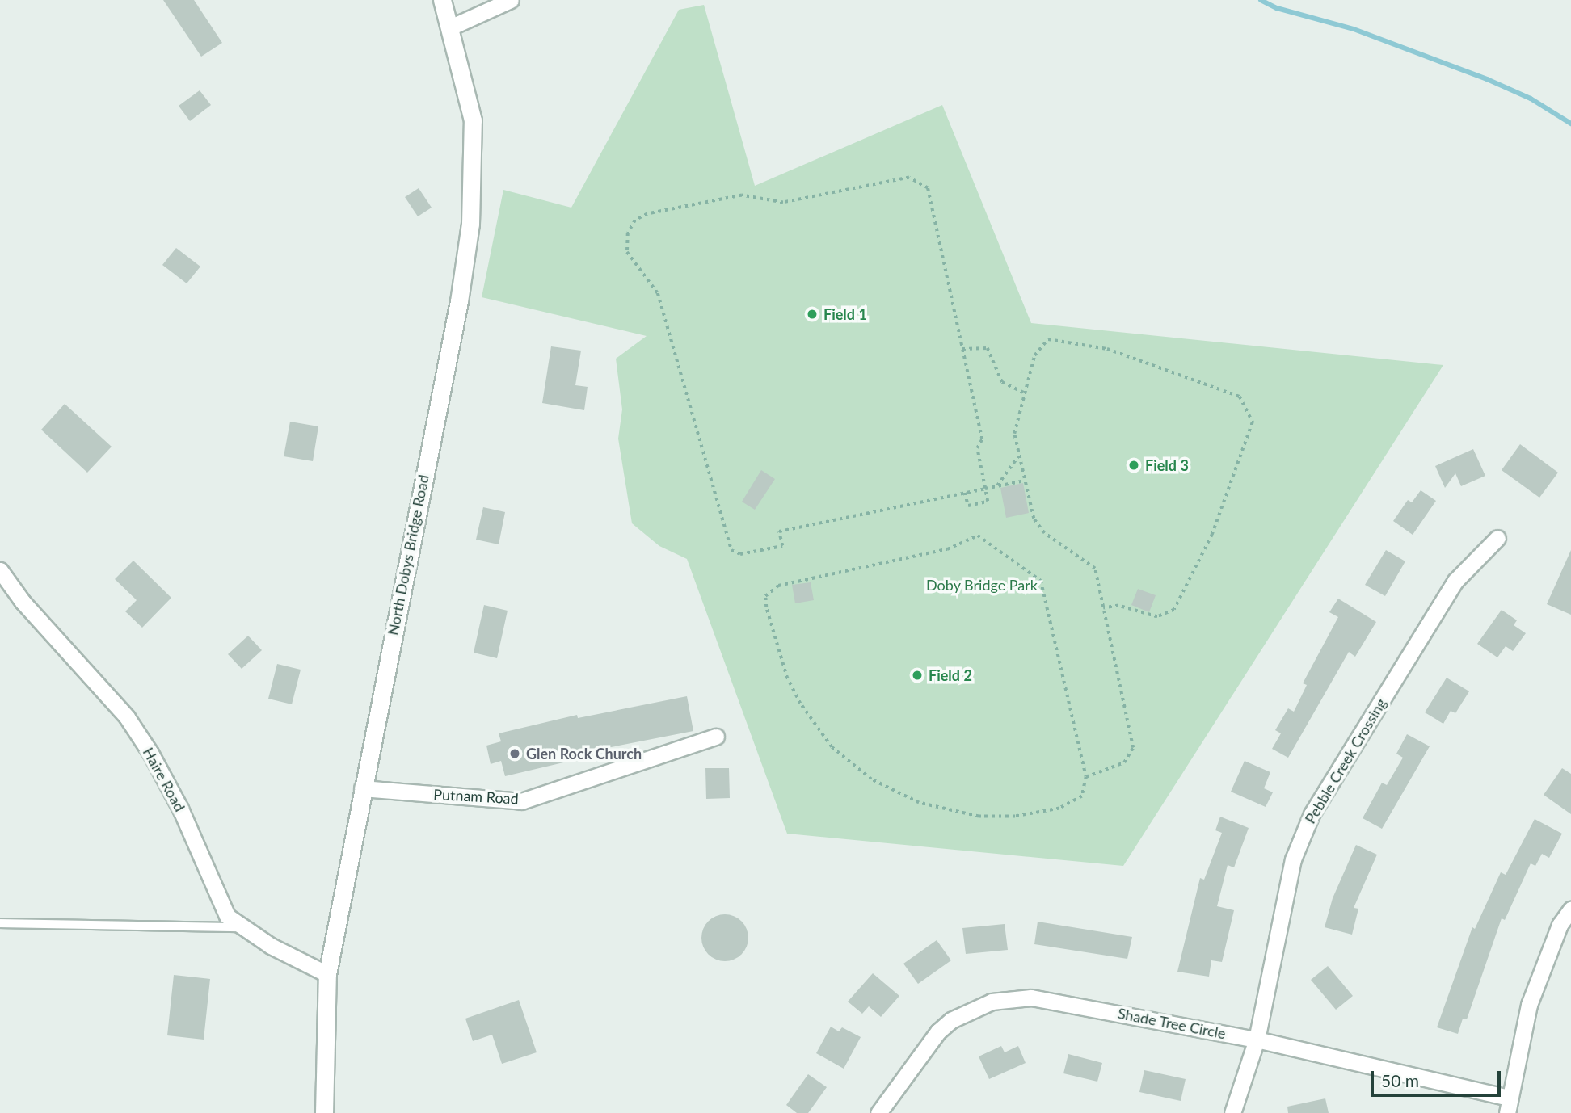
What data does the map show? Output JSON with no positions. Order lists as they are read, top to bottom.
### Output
{
  "streets": {
    "street": [
      "North Dobys Bridge Road",
      "Pebble Creek Crossing",
      "Haire Road",
      "Putnam Road",
      "Shade Tree Circle"
    ]
  },
  "crossings": [
    ["North Dobys Bridge Road", "Haire Road"],
    ["North Dobys Bridge Road", "Putnam Road"],
    ["Pebble Creek Crossing", "Shade Tree Circle"]
  ],
  "parks": ["Doby Bridge Park"],
  "places": [
    "Field 1",
    "Field 3",
    "Field 2",
    "Glen Rock Church"
  ],
  "scale_bar": "50 m"
}
